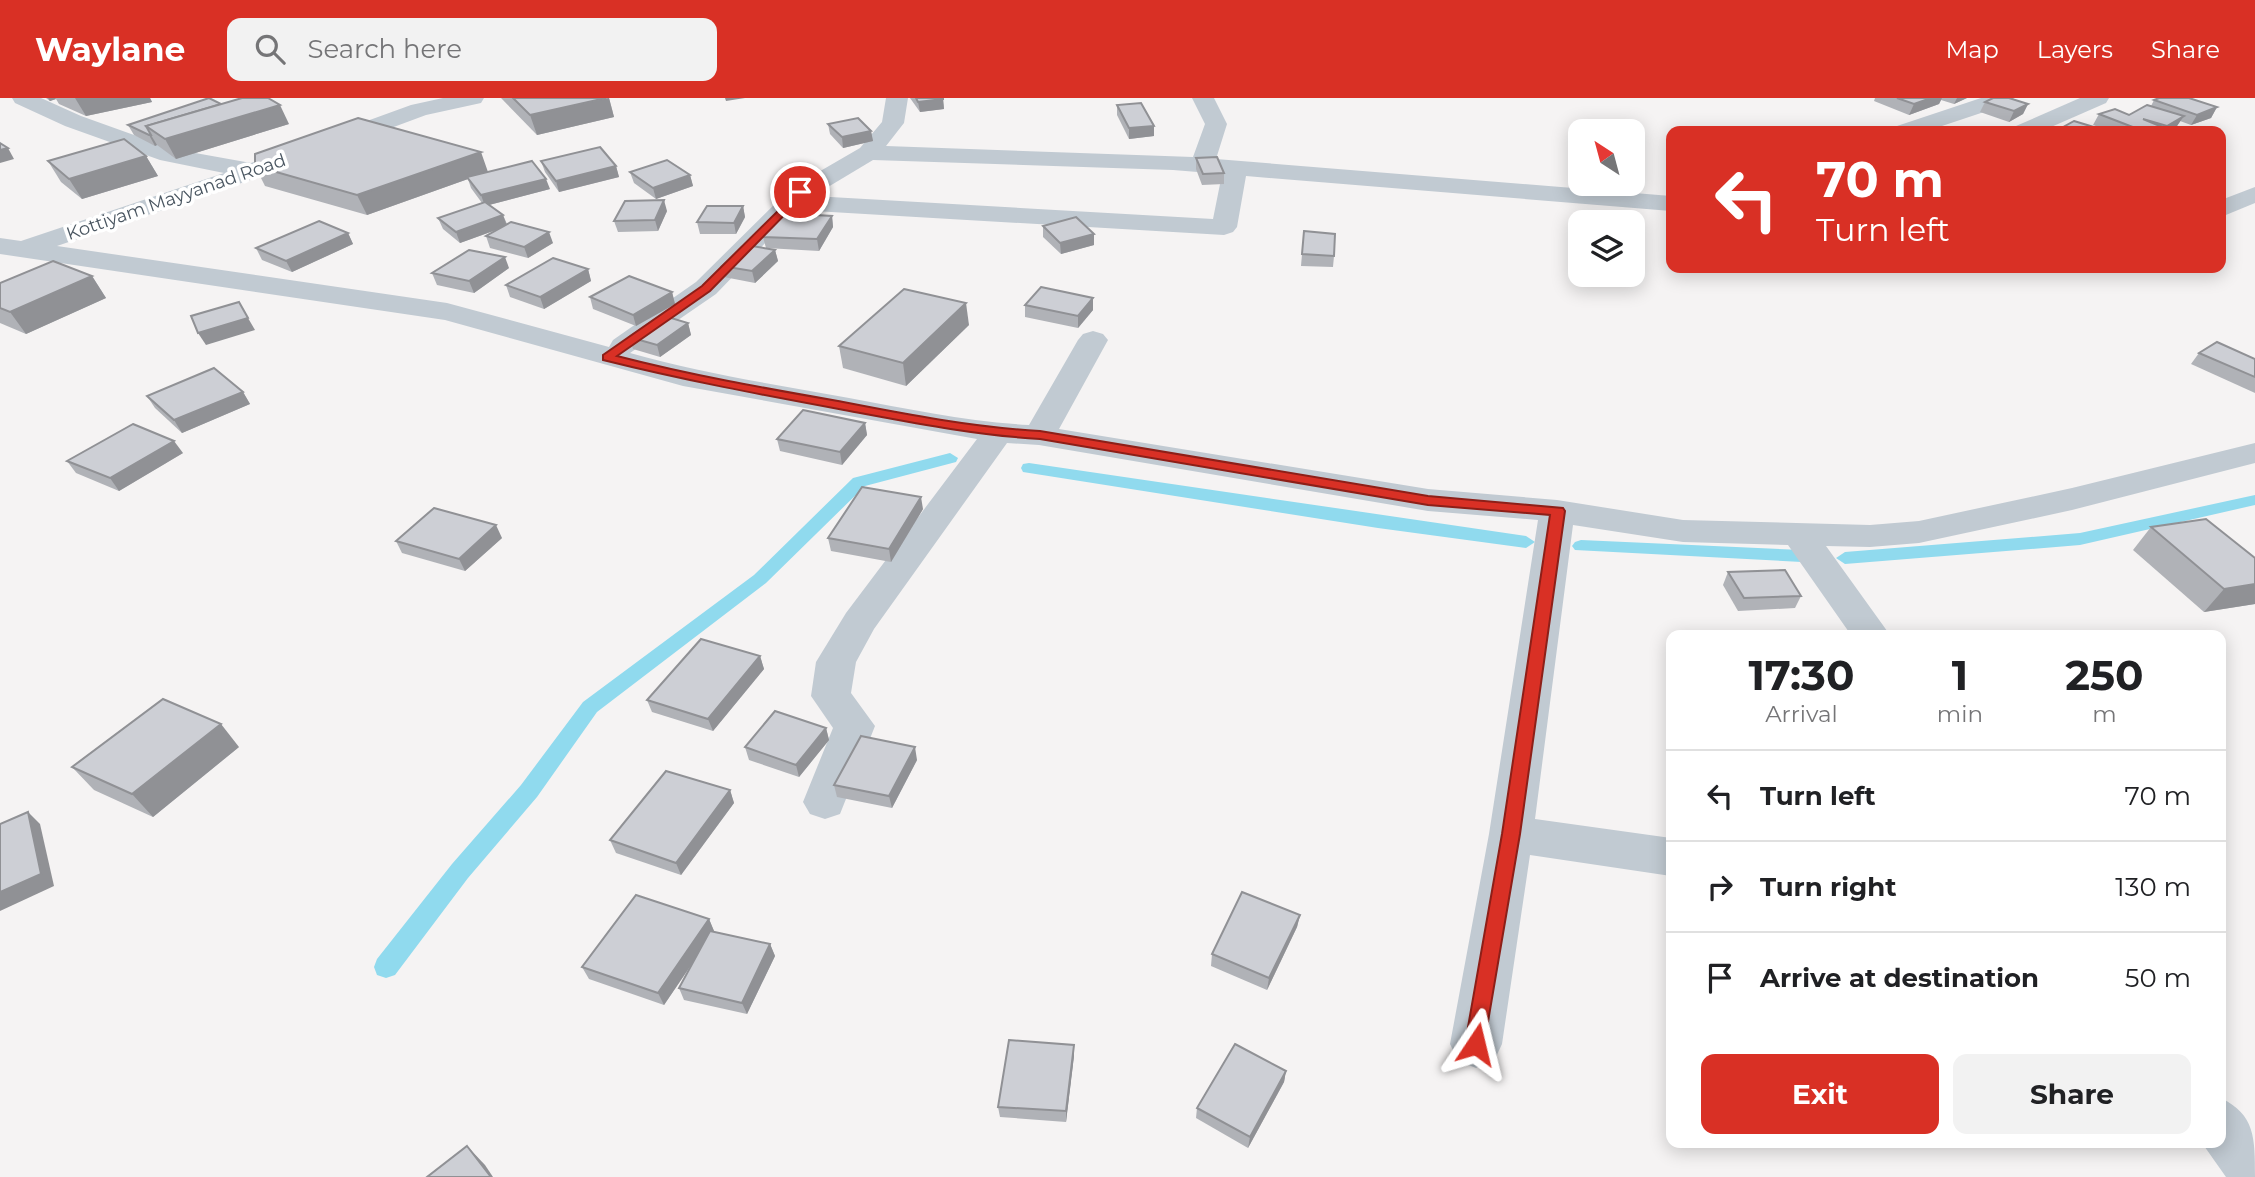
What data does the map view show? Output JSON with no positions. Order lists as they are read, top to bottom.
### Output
{
  "streets": {
    "street": ["Kottiyam Mayyanad Road"]
  },
  "north": "top left",
  "page": {
    "header": "Waylane",
    "search": "Search here",
    "nav": ["Map", "Layers", "Share"],
    "turn": ["70 m", "Turn left"],
    "eta": [
      "17:30",
      "Arrival",
      "1",
      "min",
      "250",
      "m"
    ],
    "list": [
      {
        "name": "Turn left",
        "value": "70 m"
      },
      {
        "name": "Turn right",
        "value": "130 m"
      },
      {
        "name": "Arrive at destination",
        "value": "50 m"
      }
    ],
    "buttons": ["Exit", "Share"]
  }
}
